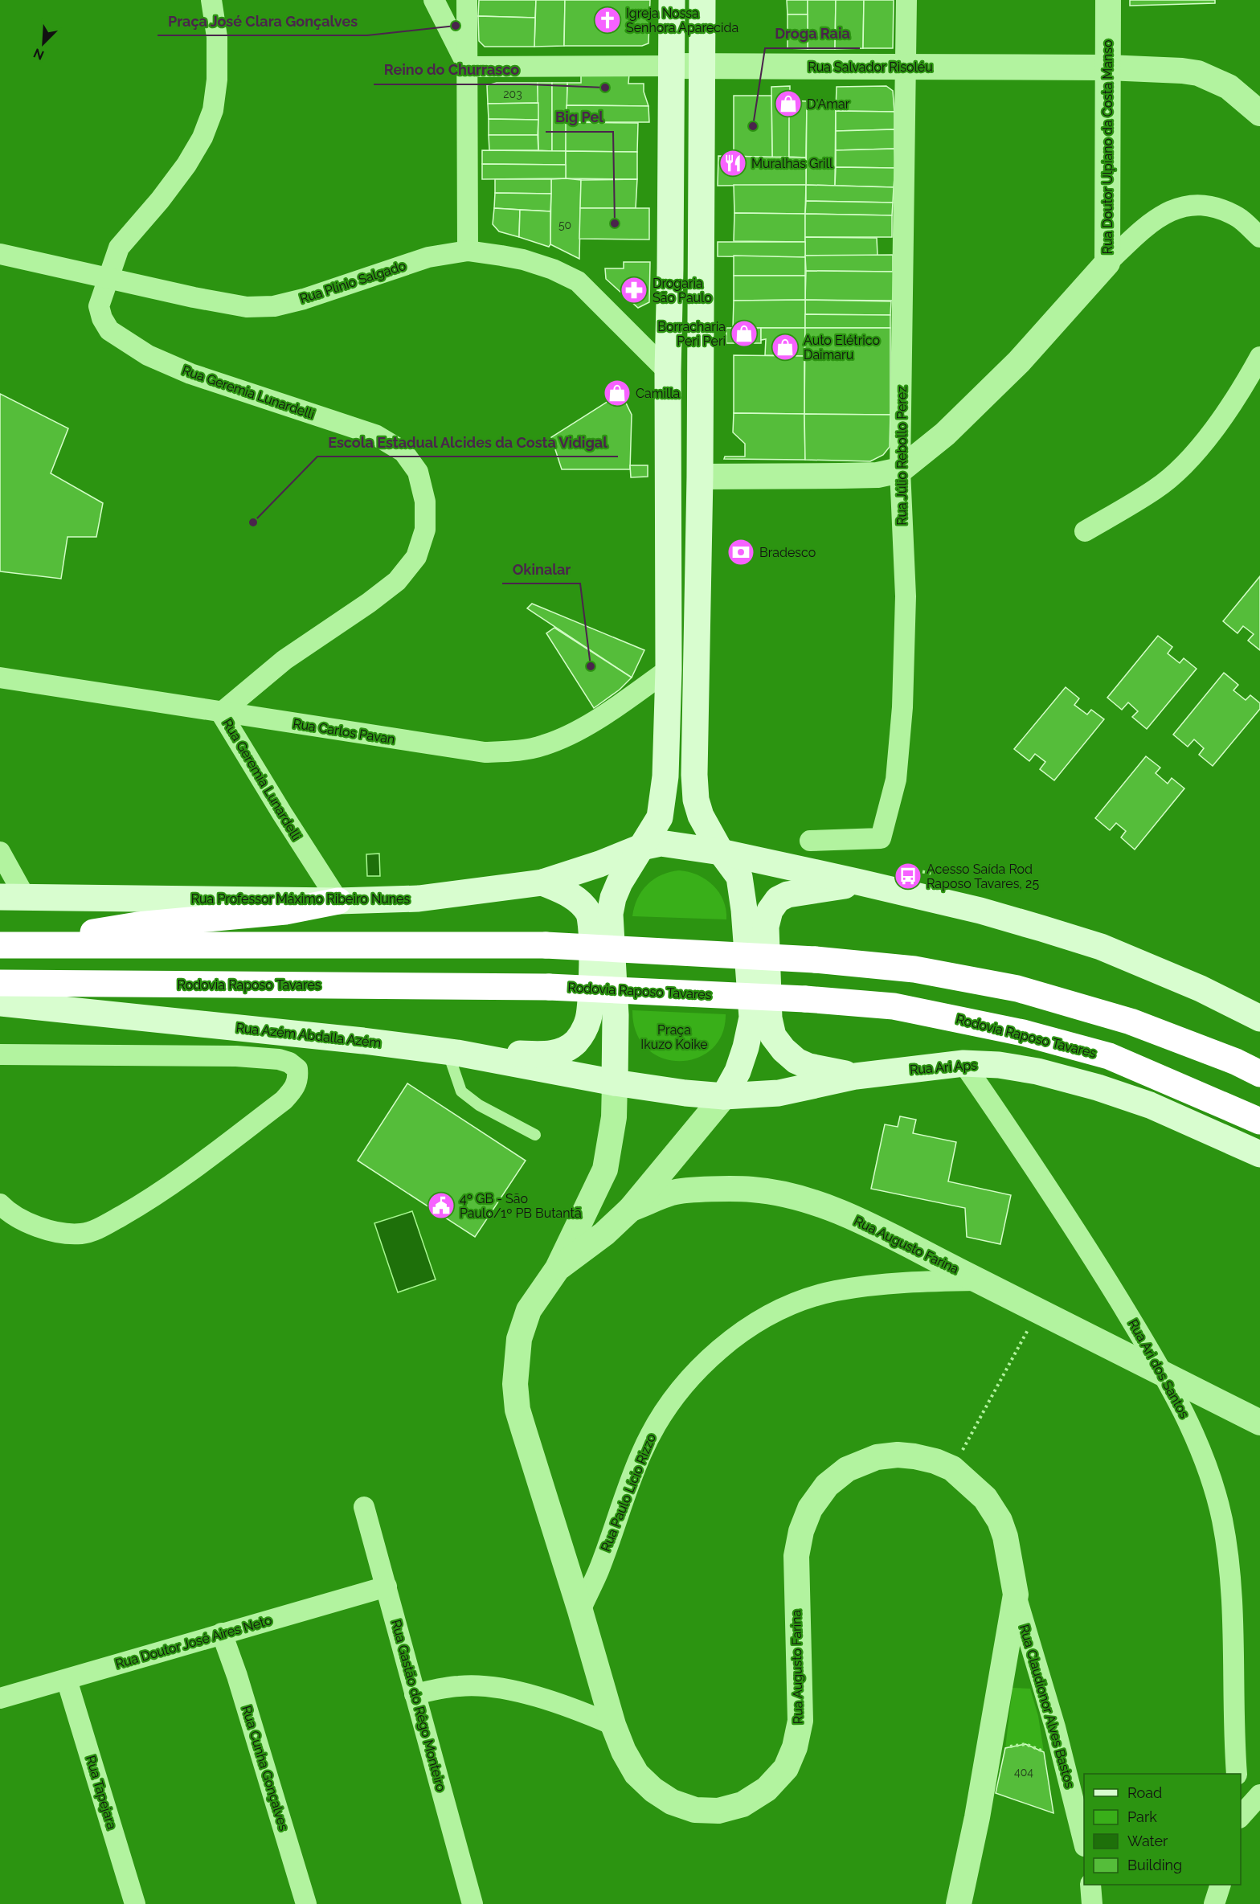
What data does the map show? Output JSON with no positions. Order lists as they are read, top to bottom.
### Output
{
  "streets": {
    "highway": ["Rodovia Raposo Tavares"],
    "main road": ["Rua Professor Máximo Ribeiro Nunes", "Rua Azém Abdalla Azém", "Rua Ari Aps"],
    "street": [
      "Rua Salvador Risoléu",
      "Rua Doutor Ulpiano da Costa Manso",
      "Rua Plínio Salgado",
      "Rua Geremia Lunardelli",
      "Rua Júlio Rebollo Perez",
      "Rua Carlos Pavan",
      "Rua Augusto Farina",
      "Rua Ari dos Santos",
      "Rua Paulo Lício Rizzo",
      "Rua Doutor José Aires Neto",
      "Rua Gastão do Rêgo Monteiro",
      "Rua Claudionor Alves Bastos",
      "Rua Cunha Gonçalves",
      "Rua Tapejara"
    ]
  },
  "crossings": [
    ["Rua Salvador Risoléu", "Rua Doutor Ulpiano da Costa Manso"],
    ["Rua Salvador Risoléu", "Rua Júlio Rebollo Perez"],
    ["Rua Doutor Ulpiano da Costa Manso", "Rua Júlio Rebollo Perez"],
    ["Rua Plínio Salgado", "Rua Geremia Lunardelli"],
    ["Rua Geremia Lunardelli", "Rua Carlos Pavan"],
    ["Rua Geremia Lunardelli", "Rua Professor Máximo Ribeiro Nunes"],
    ["Rua Azém Abdalla Azém", "Rua Ari Aps"],
    ["Rua Azém Abdalla Azém", "Rua Augusto Farina"],
    ["Rua Ari Aps", "Rua Augusto Farina"],
    ["Rua Ari Aps", "Rua Ari dos Santos"],
    ["Rua Augusto Farina", "Rua Ari dos Santos"],
    ["Rua Augusto Farina", "Rua Paulo Lício Rizzo"],
    ["Rua Augusto Farina", "Rua Claudionor Alves Bastos"],
    ["Rua Doutor José Aires Neto", "Rua Gastão do Rêgo Monteiro"],
    ["Rua Doutor José Aires Neto", "Rua Cunha Gonçalves"],
    ["Rua Doutor José Aires Neto", "Rua Tapejara"]
  ],
  "parks": ["Praça Ikuzo Koike"],
  "places": {
    "church": ["Igreja Nossa Senhora Aparecida"],
    "other": [
      "Praça José Clara Gonçalves",
      "Reino do Churrasco",
      "Droga Raia",
      "Big Pel",
      "Escola Estadual Alcides da Costa Vidigal",
      "Okinalar"
    ],
    "shop": [
      "D'Amar",
      "Borracharia Peri Peri",
      "Auto Elétrico Daimaru",
      "Camilla"
    ],
    "restaurant": ["Muralhas Grill"],
    "pharmacy": ["Drogaria São Paulo"],
    "bank": ["Bradesco"],
    "bus stop": ["Acesso Saída Rod Raposo Tavares, 25"],
    "public building": ["4º GB - São Paulo/1º PB Butantã"]
  },
  "house_numbers": ["203", "50", "404"],
  "legend": [
    "Road",
    "Park",
    "Water",
    "Building"
  ],
  "north": "bottom left"
}
